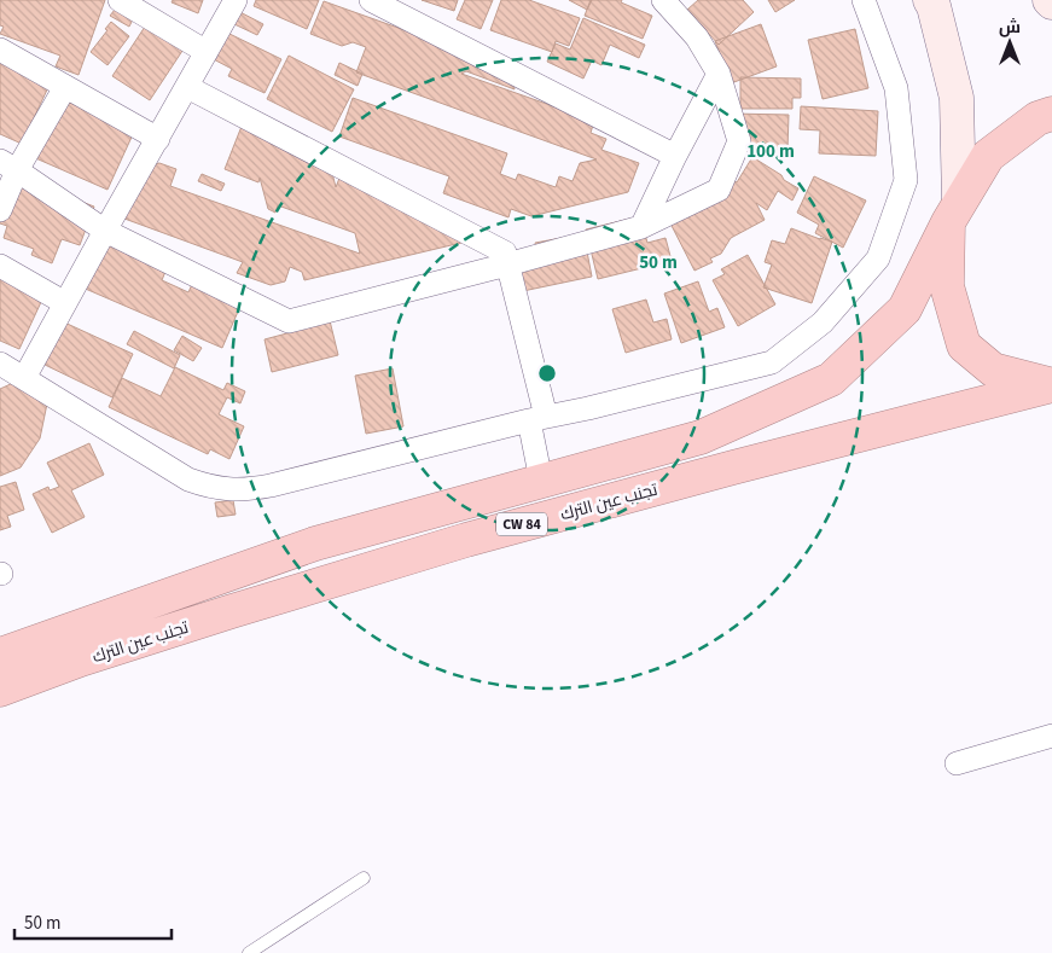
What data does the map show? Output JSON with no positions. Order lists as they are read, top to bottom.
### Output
{
  "streets": {
    "highway": ["تجنب عين الترك", "CW 84"]
  },
  "scale_bar": "50 m",
  "north": "top",
  "rings": ["100 m", "50 m"]
}
